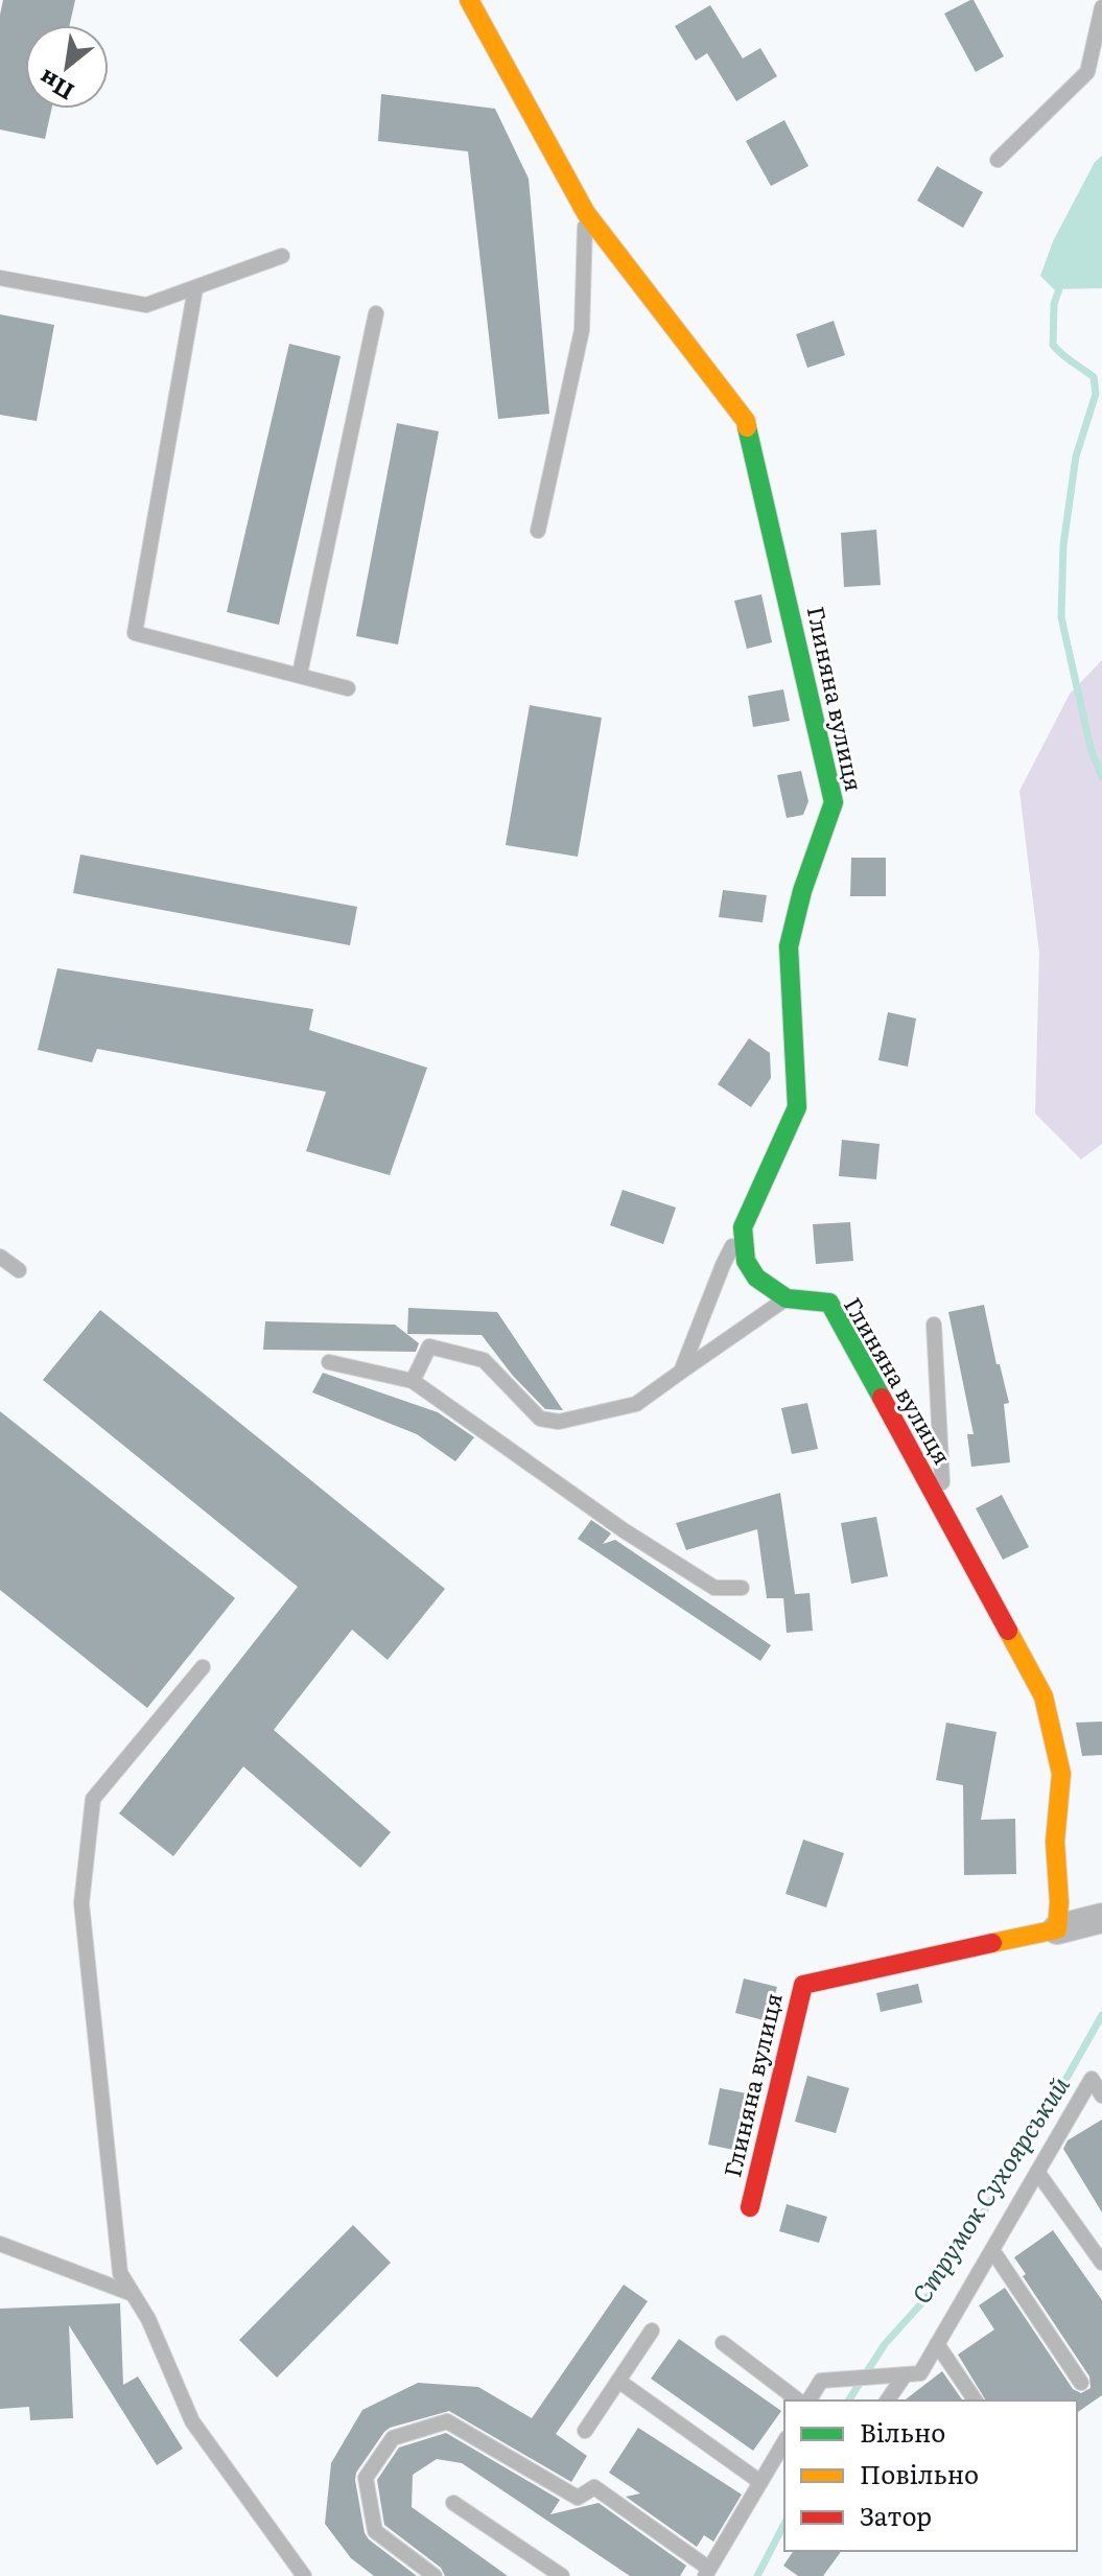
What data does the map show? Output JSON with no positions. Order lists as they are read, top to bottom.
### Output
{
  "streets": {
    "street": ["Глиняна вулиця"]
  },
  "water": ["Струмок Сухоярський"],
  "legend": ["Вільно", "Повільно", "Затор"],
  "north": "bottom left"
}
